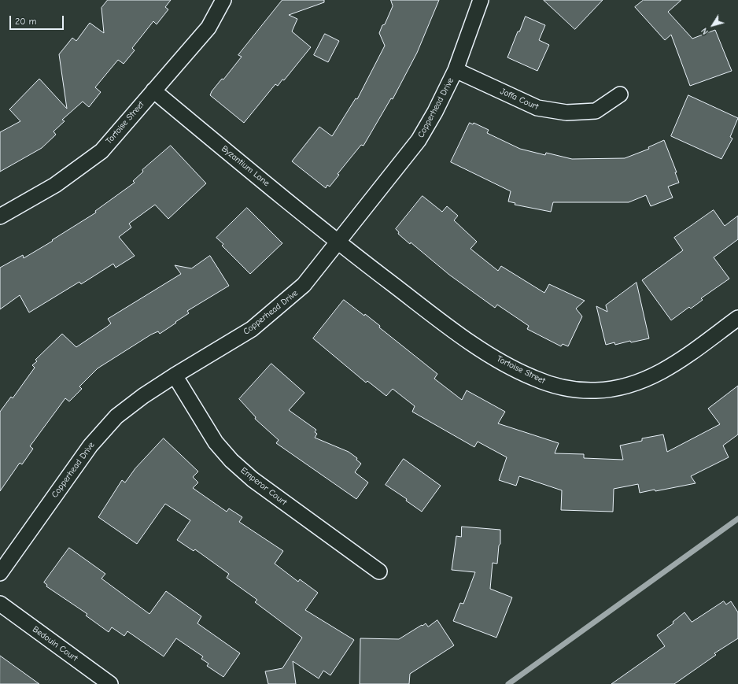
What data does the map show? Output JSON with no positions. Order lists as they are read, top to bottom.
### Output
{
  "streets": {
    "street": [
      "Joffa Court",
      "Copperhead Drive",
      "Tortoise Street",
      "Byzantium Lane",
      "Emperor Court",
      "Bedouin Court"
    ]
  },
  "crossings": [
    ["Joffa Court", "Copperhead Drive"],
    ["Copperhead Drive", "Tortoise Street"],
    ["Copperhead Drive", "Byzantium Lane"],
    ["Copperhead Drive", "Emperor Court"],
    ["Tortoise Street", "Byzantium Lane"]
  ],
  "scale_bar": "20 m",
  "north": "bottom left"
}
